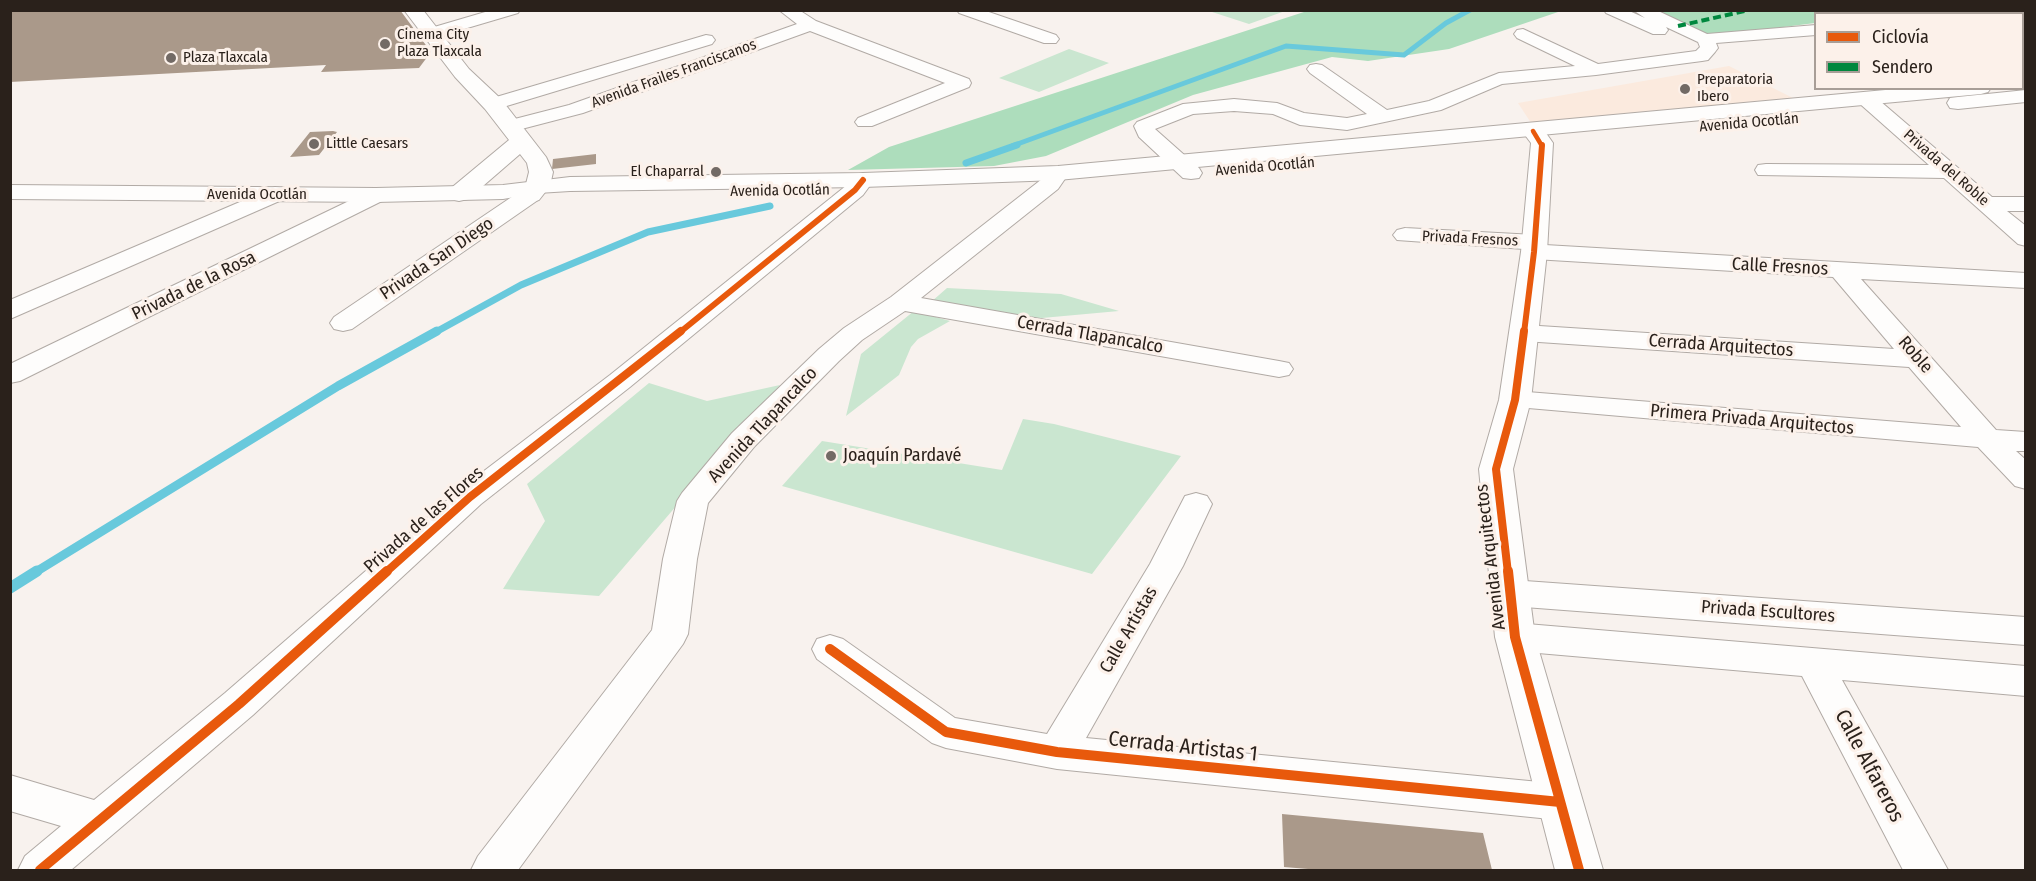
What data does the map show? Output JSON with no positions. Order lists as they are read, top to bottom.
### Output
{
  "streets": {
    "main road": ["Avenida Ocotlán", "Avenida Arquitectos"],
    "street": [
      "Avenida Frailes Franciscanos",
      "Privada del Roble",
      "Privada Fresnos",
      "Privada San Diego",
      "Calle Fresnos",
      "Privada de la Rosa",
      "Cerrada Tlapancalco",
      "Cerrada Arquitectos",
      "Roble",
      "Primera Privada Arquitectos",
      "Avenida Tlapancalco",
      "Privada de las Flores",
      "Privada Escultores",
      "Calle Artistas",
      "Cerrada Artistas 1",
      "Calle Alfareros"
    ]
  },
  "crossings": [
    ["Avenida Ocotlán", "Privada del Roble"],
    ["Avenida Ocotlán", "Privada San Diego"],
    ["Avenida Ocotlán", "Privada de la Rosa"],
    ["Avenida Ocotlán", "Avenida Tlapancalco"],
    ["Avenida Ocotlán", "Privada de las Flores"],
    ["Avenida Ocotlán", "Avenida Arquitectos"],
    ["Privada Fresnos", "Calle Fresnos"],
    ["Privada Fresnos", "Avenida Arquitectos"],
    ["Calle Fresnos", "Roble"],
    ["Calle Fresnos", "Avenida Arquitectos"],
    ["Cerrada Tlapancalco", "Avenida Tlapancalco"],
    ["Cerrada Arquitectos", "Roble"],
    ["Cerrada Arquitectos", "Avenida Arquitectos"],
    ["Roble", "Primera Privada Arquitectos"],
    ["Primera Privada Arquitectos", "Avenida Arquitectos"],
    ["Avenida Arquitectos", "Privada Escultores"],
    ["Avenida Arquitectos", "Cerrada Artistas 1"],
    ["Calle Artistas", "Cerrada Artistas 1"]
  ],
  "places": [
    "Cinema City Plaza Tlaxcala",
    "Plaza Tlaxcala",
    "Preparatoria Ibero",
    "Little Caesars",
    "El Chaparral",
    "Joaquín Pardavé"
  ],
  "legend": ["Ciclovía", "Sendero"]
}
